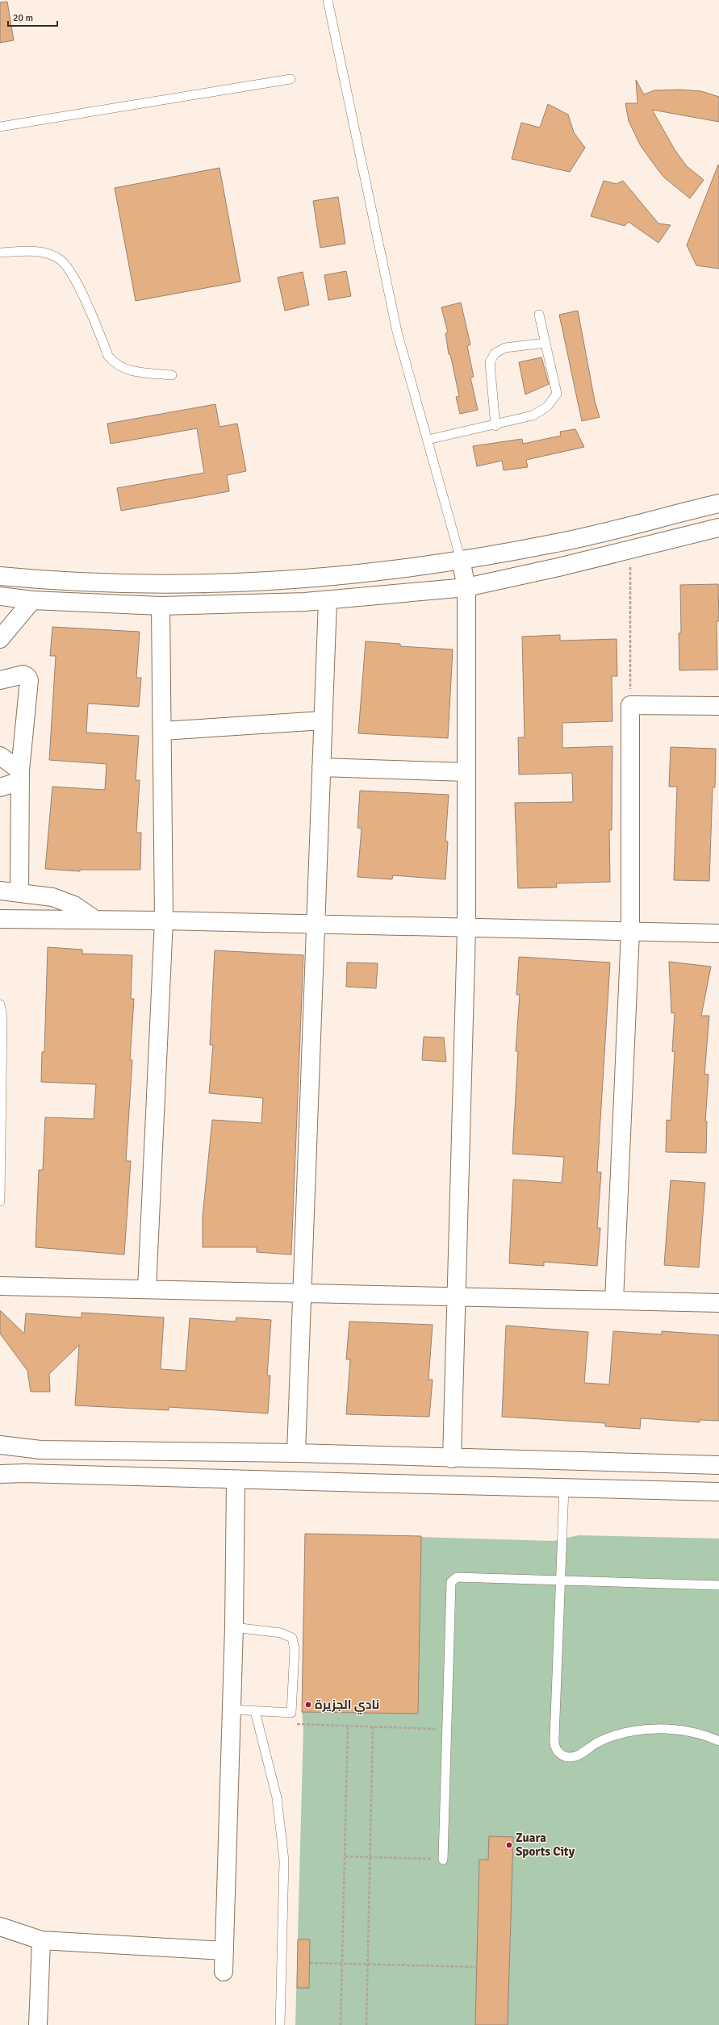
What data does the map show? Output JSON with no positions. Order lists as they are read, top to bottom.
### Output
{
  "places": ["نادي الجزيرة", "Zuara Sports City"],
  "scale_bar": "20 m"
}
